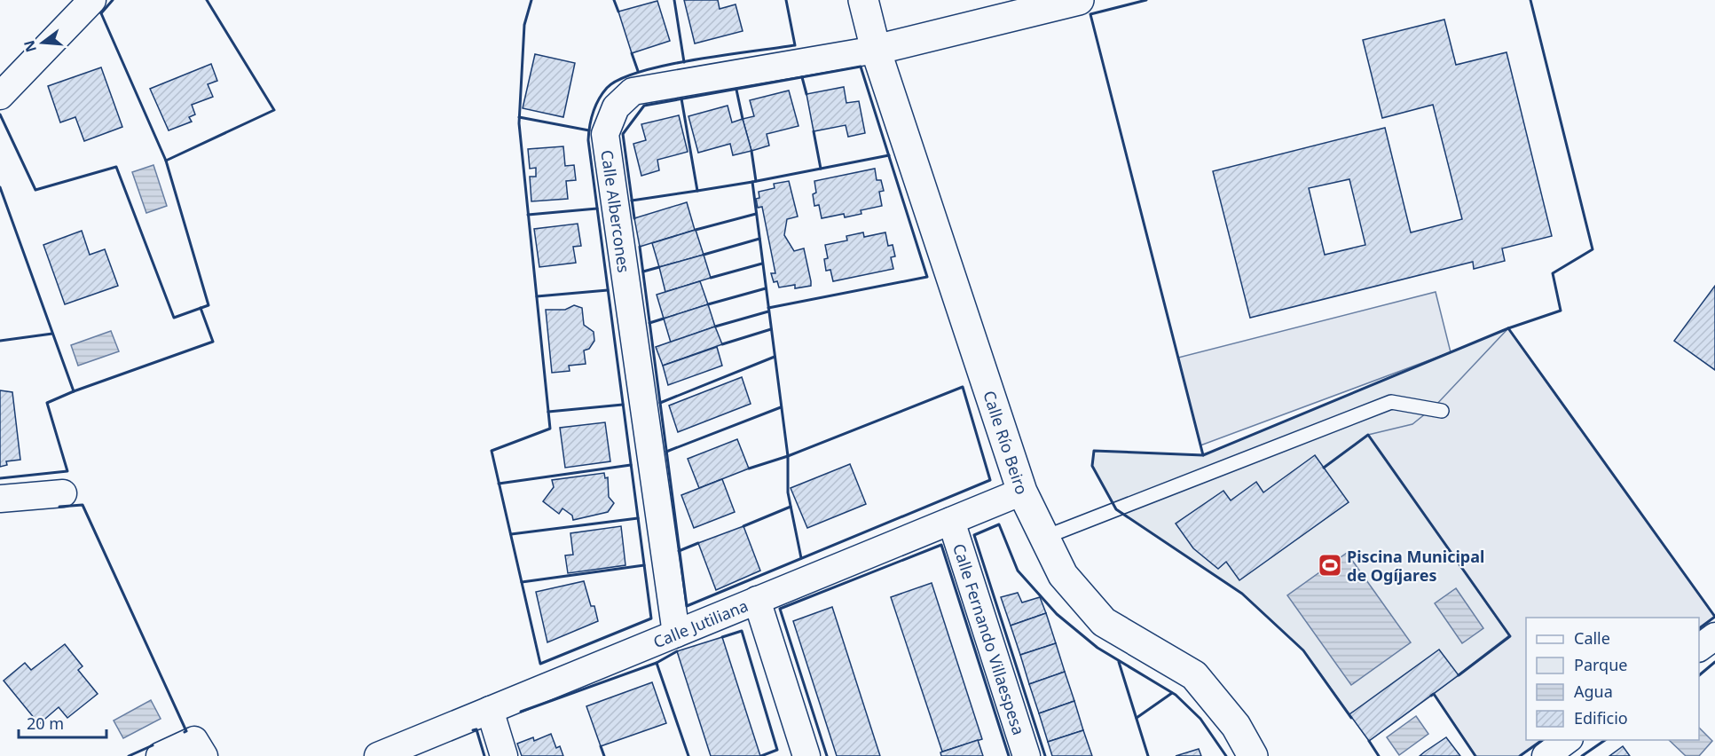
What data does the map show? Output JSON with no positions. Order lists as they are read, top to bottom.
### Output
{
  "streets": {
    "street": [
      "Calle Albercones",
      "Calle Río Beiro",
      "Calle Jutiliana",
      "Calle Fernando Villaespesa"
    ]
  },
  "crossings": [
    ["Calle Albercones", "Calle Río Beiro"],
    ["Calle Albercones", "Calle Jutiliana"],
    ["Calle Río Beiro", "Calle Jutiliana"],
    ["Calle Jutiliana", "Calle Fernando Villaespesa"]
  ],
  "places": {
    "sports": ["Piscina Municipal de Ogíjares"]
  },
  "legend": [
    "Calle",
    "Parque",
    "Agua",
    "Edificio"
  ],
  "scale_bar": "20 m",
  "north": "left"
}
